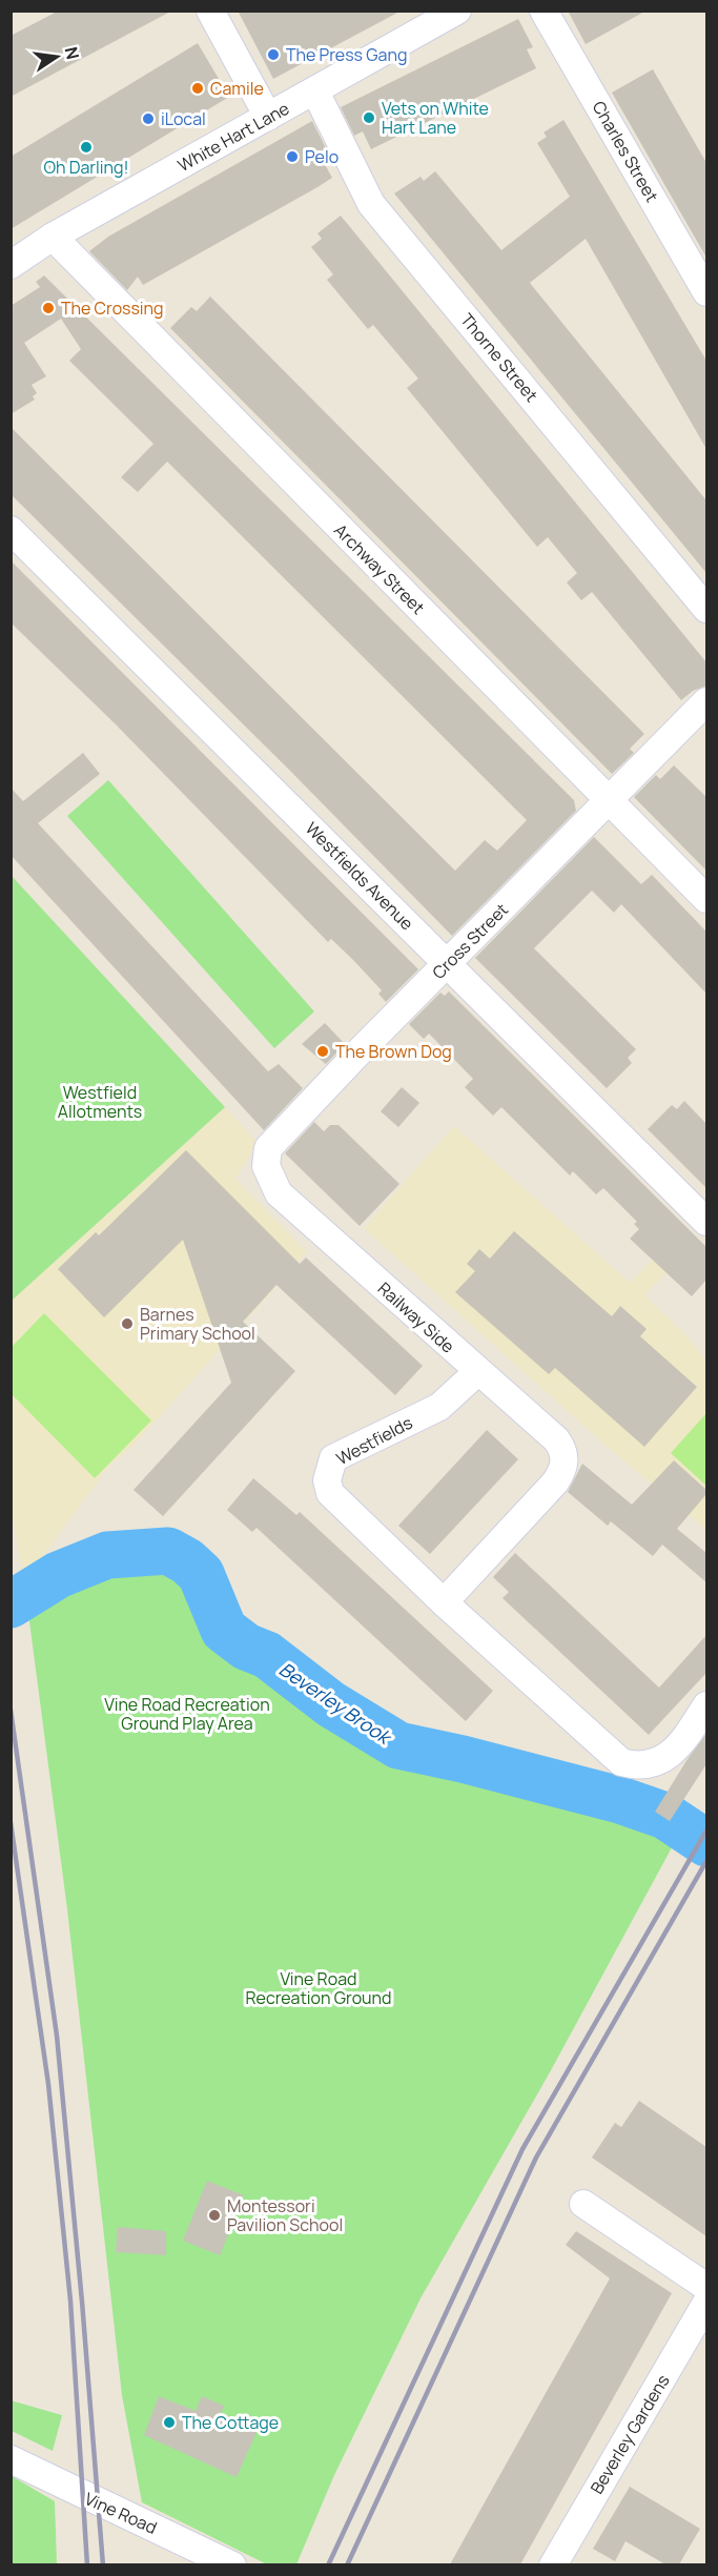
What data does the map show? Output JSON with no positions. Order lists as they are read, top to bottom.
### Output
{
  "streets": {
    "street": [
      "White Hart Lane",
      "Charles Street",
      "Thorne Street",
      "Archway Street",
      "Westfields Avenue",
      "Cross Street",
      "Railway Side",
      "Westfields",
      "Beverley Gardens",
      "Vine Road"
    ]
  },
  "crossings": [
    ["White Hart Lane", "Thorne Street"],
    ["White Hart Lane", "Archway Street"],
    ["Archway Street", "Cross Street"],
    ["Westfields Avenue", "Cross Street"],
    ["Cross Street", "Railway Side"],
    ["Railway Side", "Westfields"]
  ],
  "water": ["Beverley Brook"],
  "parks": ["Westfield Allotments", "Vine Road Recreation Ground Play Area", "Vine Road Recreation Ground"],
  "places": [
    "The Press Gang",
    "Camile",
    "Vets on White Hart Lane",
    "iLocal",
    "Oh Darling!",
    "Pelo",
    "The Crossing",
    "The Brown Dog",
    "Barnes Primary School",
    "Montessori Pavilion School",
    "The Cottage"
  ],
  "north": "right"
}
